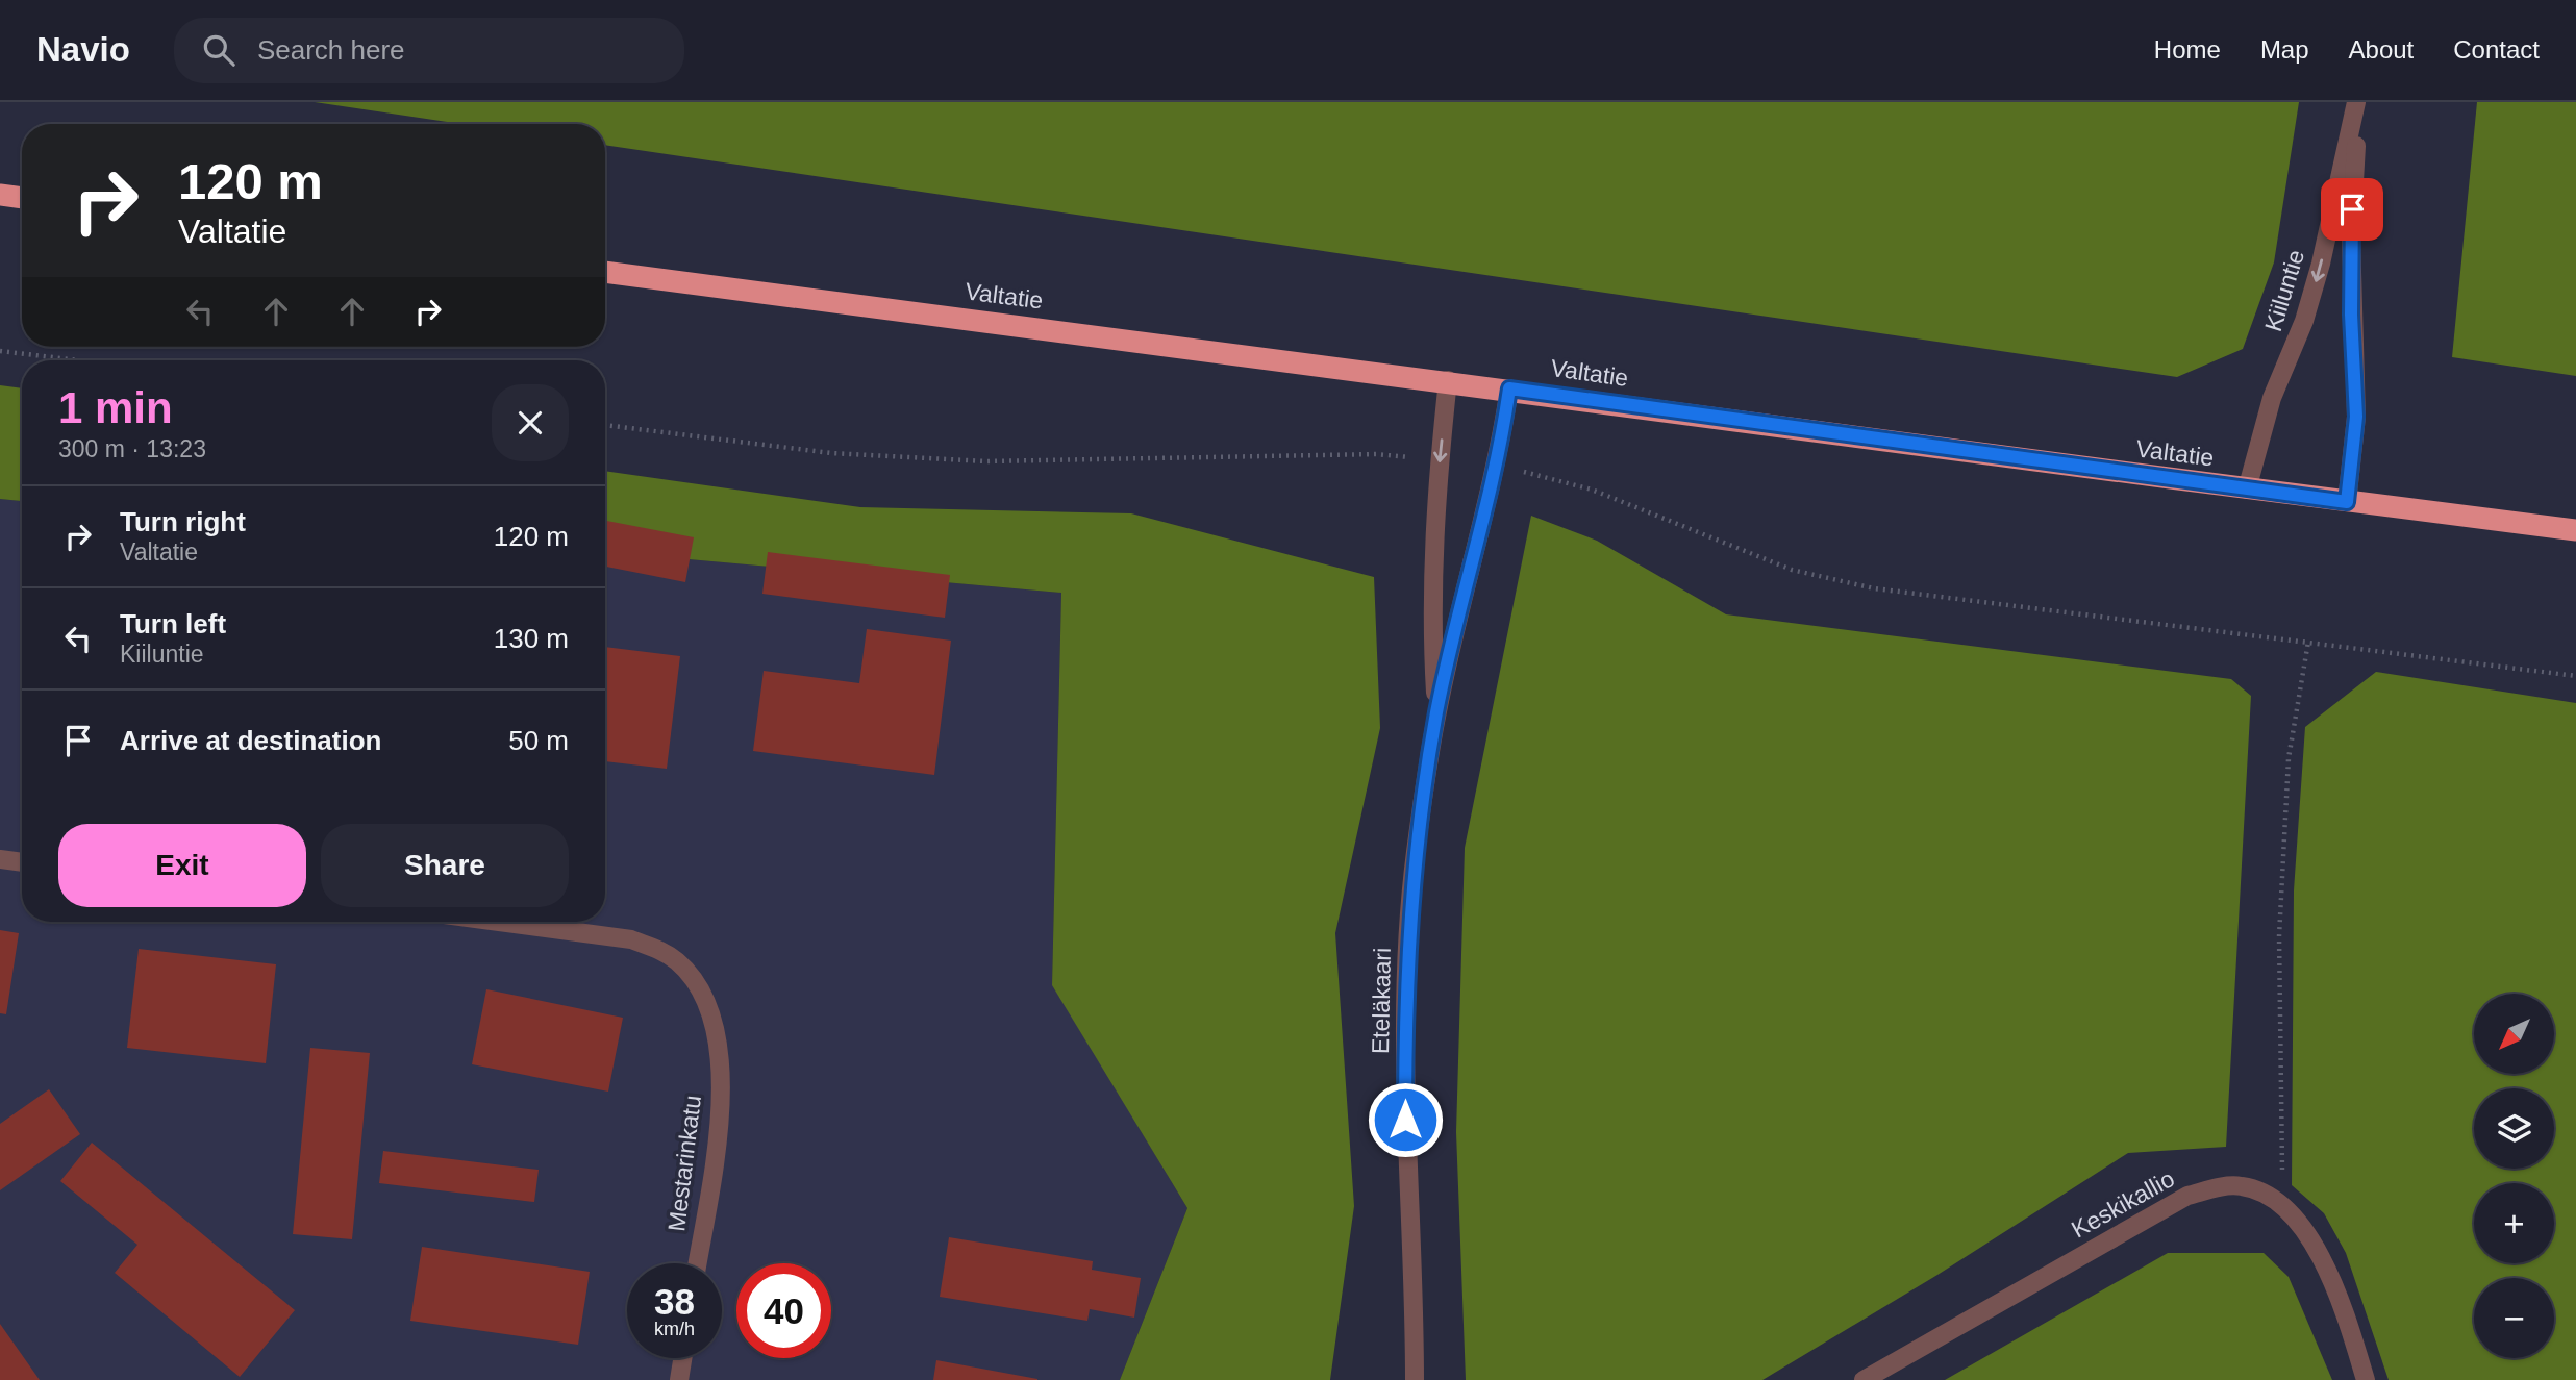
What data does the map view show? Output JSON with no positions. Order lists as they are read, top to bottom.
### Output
{
  "streets": {
    "highway": ["Valtatie"],
    "street": [
      "Kiiluntie",
      "Eteläkaari",
      "Mestarinkatu",
      "Keskikallio"
    ]
  },
  "crossings": [
    ["Kiiluntie", "Valtatie"],
    ["Valtatie", "Eteläkaari"]
  ],
  "north": "bottom left",
  "page": {
    "header": "Navio",
    "search": "Search here",
    "nav": [
      "Home",
      "Map",
      "About",
      "Contact"
    ],
    "turn": ["120 m", "Valtatie"],
    "heading": ["1 min", "300 m · 13:23"],
    "list": [
      {
        "name": "Turn right",
        "note": "Valtatie",
        "value": "120 m"
      },
      {
        "name": "Turn left",
        "note": "Kiiluntie",
        "value": "130 m"
      },
      {
        "name": "Arrive at destination",
        "value": "50 m"
      }
    ],
    "buttons": ["Exit", "Share"],
    "map_buttons": ["+", "−"],
    "speed": "38 km/h",
    "limit": "40"
  }
}
